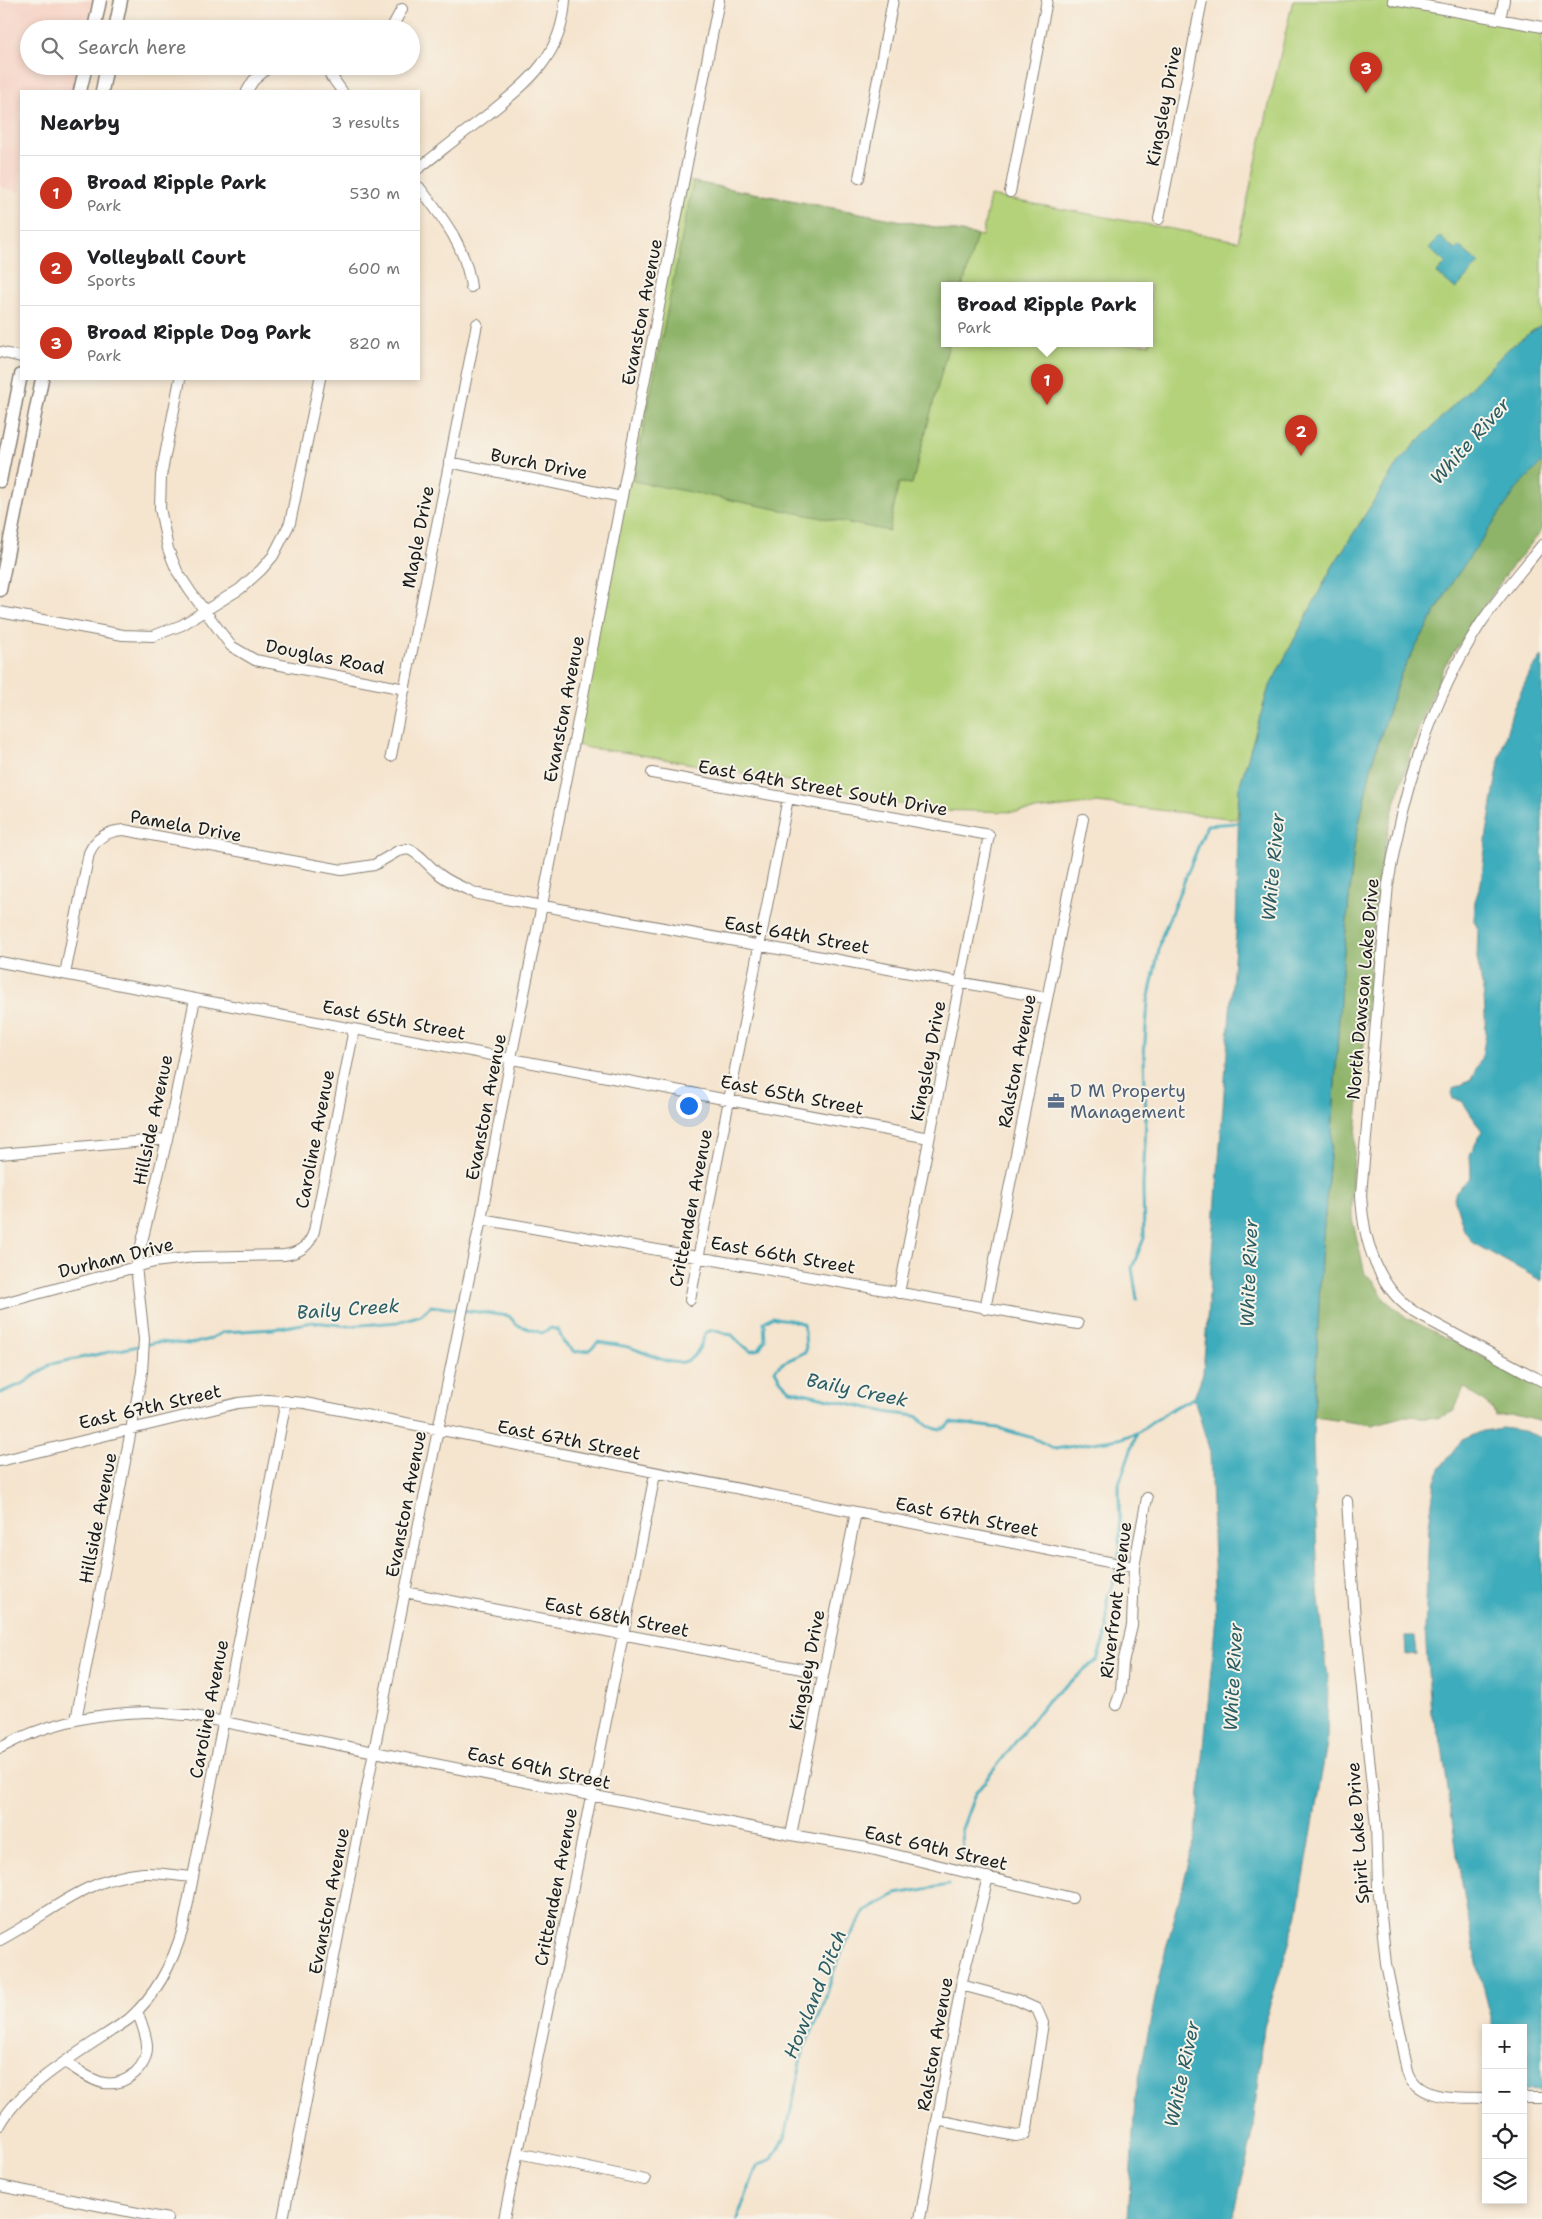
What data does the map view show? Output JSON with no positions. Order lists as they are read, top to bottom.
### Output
{
  "streets": {
    "street": [
      "Kingsley Drive",
      "Evanston Avenue",
      "Burch Drive",
      "Maple Drive",
      "Douglas Road",
      "East 64th Street South Drive",
      "Pamela Drive",
      "East 64th Street",
      "North Dawson Lake Drive",
      "East 65th Street",
      "Ralston Avenue",
      "Hillside Avenue",
      "Caroline Avenue",
      "Crittenden Avenue",
      "East 66th Street",
      "Durham Drive",
      "East 67th Street",
      "Riverfront Avenue",
      "East 68th Street",
      "East 69th Street",
      "Spirit Lake Drive"
    ]
  },
  "crossings": [
    ["Kingsley Drive", "East 64th Street South Drive"],
    ["Kingsley Drive", "East 64th Street"],
    ["Kingsley Drive", "East 65th Street"],
    ["Kingsley Drive", "East 66th Street"],
    ["Kingsley Drive", "East 67th Street"],
    ["Kingsley Drive", "East 68th Street"],
    ["Kingsley Drive", "East 69th Street"],
    ["Evanston Avenue", "Burch Drive"],
    ["Evanston Avenue", "Pamela Drive"],
    ["Evanston Avenue", "East 64th Street"],
    ["Evanston Avenue", "East 65th Street"],
    ["Evanston Avenue", "East 66th Street"],
    ["Evanston Avenue", "East 67th Street"],
    ["Evanston Avenue", "East 68th Street"],
    ["Evanston Avenue", "East 69th Street"],
    ["Burch Drive", "Maple Drive"],
    ["Maple Drive", "Douglas Road"],
    ["East 64th Street South Drive", "Crittenden Avenue"],
    ["Pamela Drive", "East 64th Street"],
    ["Pamela Drive", "East 65th Street"],
    ["East 64th Street", "Ralston Avenue"],
    ["East 64th Street", "Crittenden Avenue"],
    ["East 65th Street", "Hillside Avenue"],
    ["East 65th Street", "Caroline Avenue"],
    ["East 65th Street", "Crittenden Avenue"],
    ["Ralston Avenue", "East 66th Street"],
    ["Ralston Avenue", "East 69th Street"],
    ["Hillside Avenue", "Durham Drive"],
    ["Hillside Avenue", "East 67th Street"],
    ["Hillside Avenue", "East 69th Street"],
    ["Caroline Avenue", "Durham Drive"],
    ["Caroline Avenue", "East 67th Street"],
    ["Caroline Avenue", "East 69th Street"],
    ["Crittenden Avenue", "East 66th Street"],
    ["Crittenden Avenue", "East 67th Street"],
    ["Crittenden Avenue", "East 68th Street"],
    ["Crittenden Avenue", "East 69th Street"],
    ["East 67th Street", "Riverfront Avenue"]
  ],
  "water": ["White River", "Baily Creek", "Howland Ditch"],
  "places": {
    "office": ["D M Property Management"]
  },
  "page": {
    "search": "Search here",
    "pins": ["3", "1", "2"],
    "heading": ["Nearby", "3 results"],
    "list": [
      {
        "mark": "1",
        "name": "Broad Ripple Park",
        "note": "Park",
        "value": "530 m"
      },
      {
        "mark": "2",
        "name": "Volleyball Court",
        "note": "Sports",
        "value": "600 m"
      },
      {
        "mark": "3",
        "name": "Broad Ripple Dog Park",
        "note": "Park",
        "value": "820 m"
      }
    ],
    "popup": ["Broad Ripple Park", "Park"],
    "map_buttons": ["+", "−"]
  }
}
